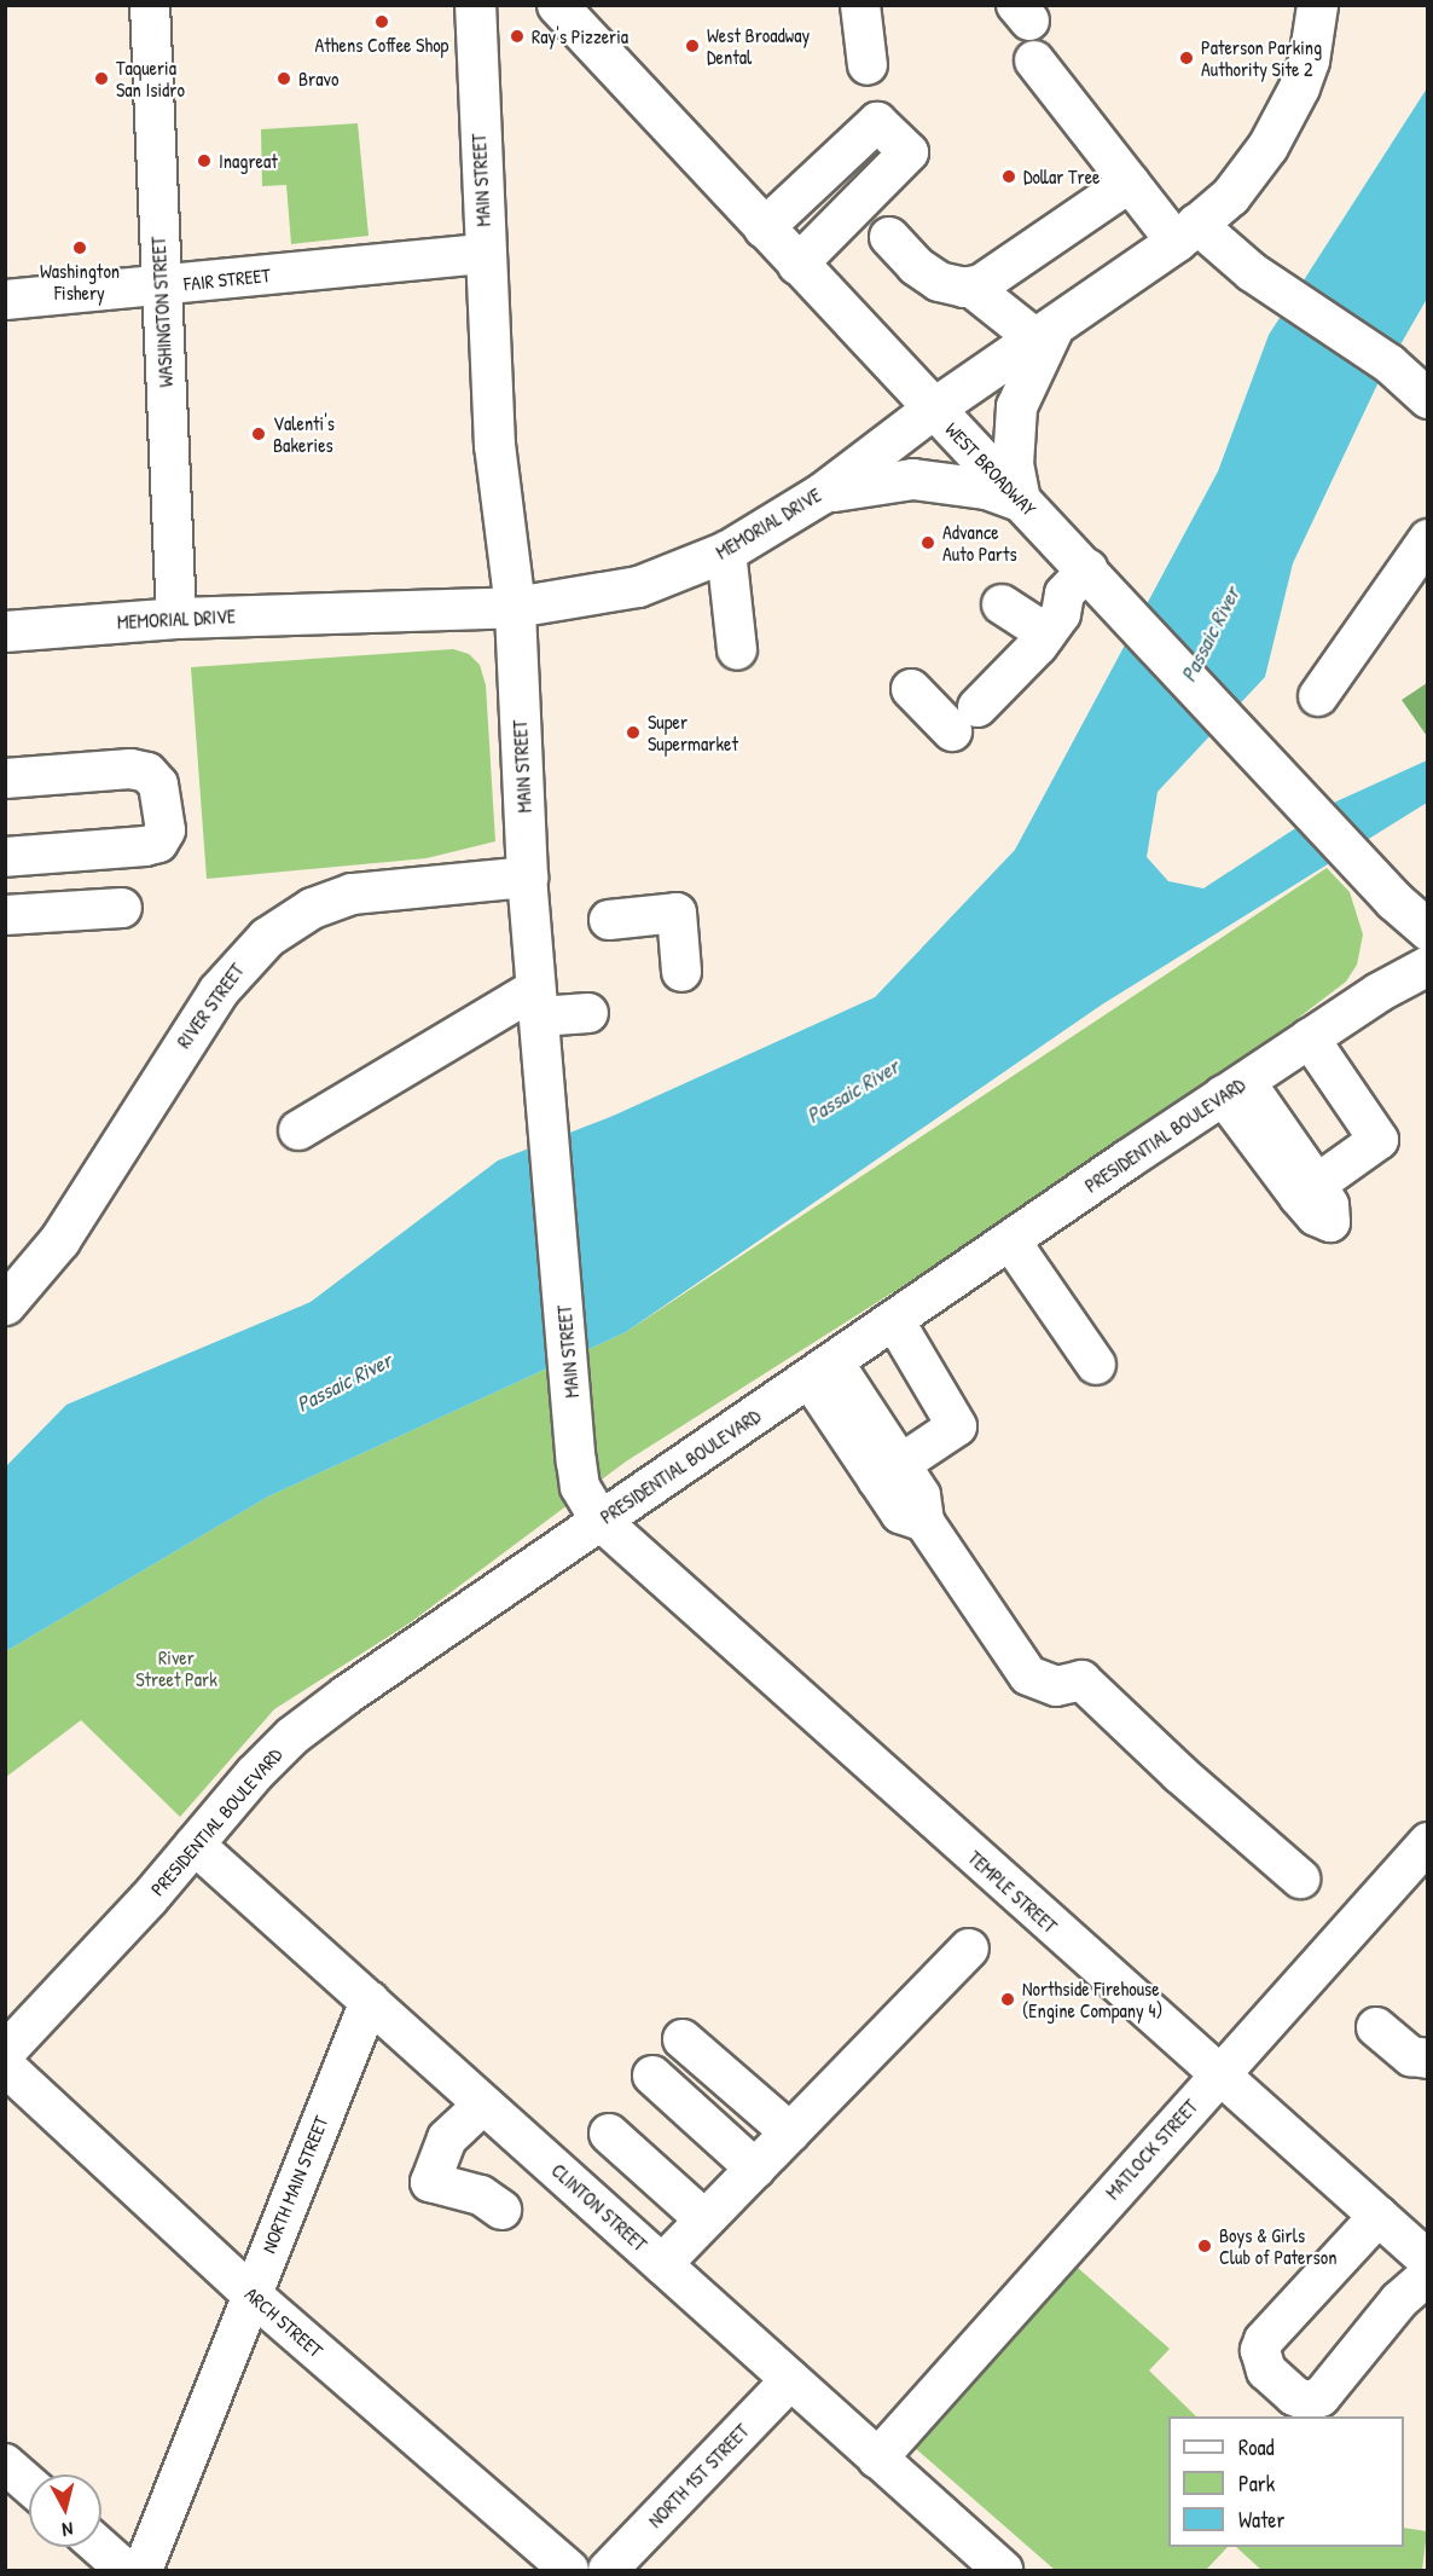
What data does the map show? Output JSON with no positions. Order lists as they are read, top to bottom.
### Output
{
  "streets": {
    "main road": [
      "MAIN STREET",
      "WEST BROADWAY",
      "MEMORIAL DRIVE",
      "RIVER STREET"
    ],
    "street": [
      "FAIR STREET",
      "WASHINGTON STREET",
      "PRESIDENTIAL BOULEVARD",
      "TEMPLE STREET",
      "MATLOCK STREET",
      "NORTH MAIN STREET",
      "CLINTON STREET",
      "ARCH STREET",
      "NORTH 1ST STREET"
    ]
  },
  "crossings": [
    ["MAIN STREET", "FAIR STREET"],
    ["MAIN STREET", "MEMORIAL DRIVE"],
    ["MAIN STREET", "RIVER STREET"],
    ["MAIN STREET", "PRESIDENTIAL BOULEVARD"],
    ["MAIN STREET", "TEMPLE STREET"],
    ["FAIR STREET", "WASHINGTON STREET"],
    ["WASHINGTON STREET", "MEMORIAL DRIVE"],
    ["WEST BROADWAY", "MEMORIAL DRIVE"],
    ["PRESIDENTIAL BOULEVARD", "TEMPLE STREET"],
    ["PRESIDENTIAL BOULEVARD", "CLINTON STREET"],
    ["TEMPLE STREET", "MATLOCK STREET"],
    ["MATLOCK STREET", "CLINTON STREET"],
    ["NORTH MAIN STREET", "CLINTON STREET"],
    ["NORTH MAIN STREET", "ARCH STREET"],
    ["CLINTON STREET", "NORTH 1ST STREET"]
  ],
  "water": ["Passaic River"],
  "parks": ["River Street Park"],
  "places": [
    "Athens Coffee Shop",
    "Ray's Pizzeria",
    "West Broadway Dental",
    "Paterson Parking Authority Site 2",
    "Taqueria San Isidro",
    "Bravo",
    "Inagreat",
    "Dollar Tree",
    "Washington Fishery",
    "Valenti's Bakeries",
    "Advance Auto Parts",
    "Super Supermarket",
    "Northside Firehouse (Engine Company 4)",
    "Boys & Girls Club of Paterson"
  ],
  "legend": ["Road", "Park", "Water"],
  "north": "bottom"
}
